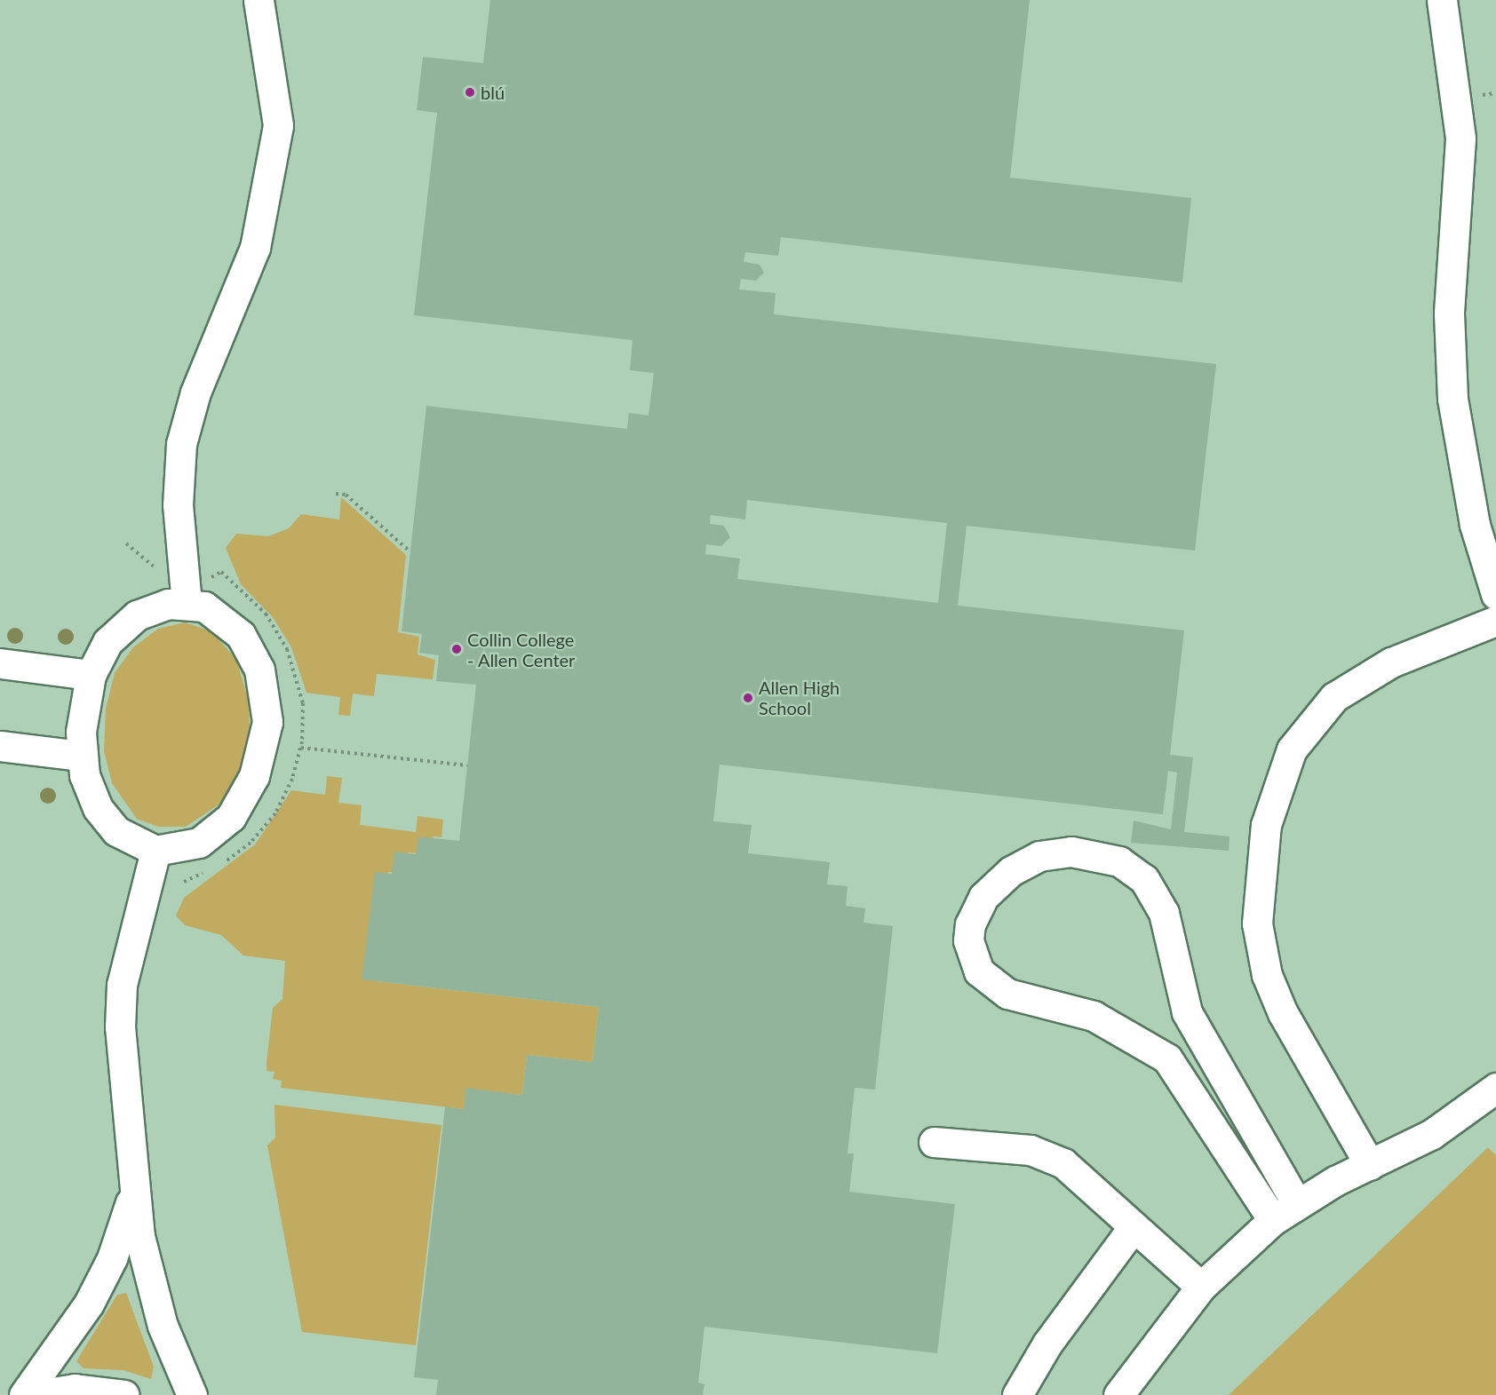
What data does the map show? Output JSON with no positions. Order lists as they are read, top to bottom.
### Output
{
  "places": ["blú", "Collin College - Allen Center", "Allen High School"]
}
